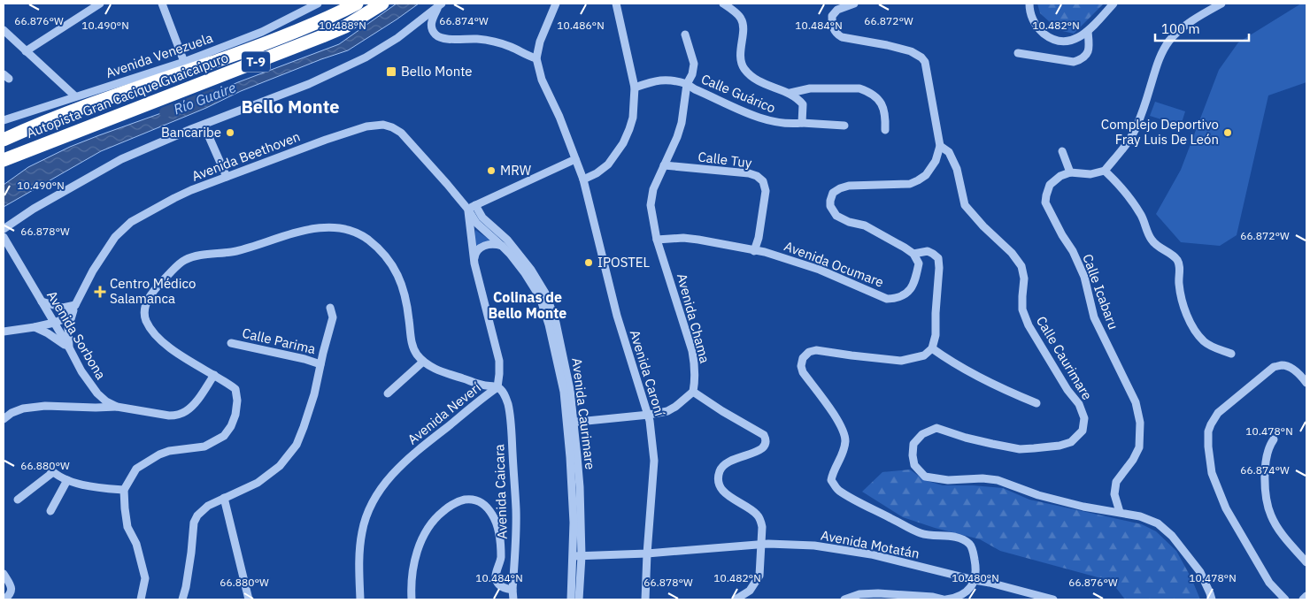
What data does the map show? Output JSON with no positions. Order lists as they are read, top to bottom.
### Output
{
  "streets": {
    "highway": ["T-9", "Autopista Gran Cacique Guaicaipuro"],
    "street": [
      "Avenida Venezuela",
      "Calle Guárico",
      "Avenida Beethoven",
      "Calle Tuy",
      "Avenida Ocumare",
      "Calle Icabaru",
      "Avenida Chama",
      "Avenida Sorbona",
      "Calle Parima",
      "Calle Caurimare",
      "Avenida Caroní",
      "Avenida Neverí",
      "Avenida Caurimare",
      "Avenida Caicara",
      "Avenida Motatán"
    ]
  },
  "crossings": [
    ["T-9", "Autopista Gran Cacique Guaicaipuro"],
    ["Calle Guárico", "Avenida Chama"],
    ["Avenida Beethoven", "Avenida Sorbona"],
    ["Avenida Beethoven", "Avenida Neverí"],
    ["Avenida Beethoven", "Avenida Caurimare"],
    ["Calle Tuy", "Avenida Ocumare"],
    ["Calle Tuy", "Avenida Chama"],
    ["Avenida Ocumare", "Avenida Chama"],
    ["Calle Icabaru", "Calle Caurimare"],
    ["Avenida Caroní", "Avenida Motatán"],
    ["Avenida Neverí", "Avenida Caurimare"],
    ["Avenida Neverí", "Avenida Caicara"],
    ["Avenida Caurimare", "Avenida Motatán"]
  ],
  "districts": ["Bello Monte", "Colinas de Bello Monte"],
  "water": ["Río Guaire"],
  "places": {
    "transit": ["Bello Monte"],
    "other": [
      "Bancaribe",
      "Complejo Deportivo Fray Luis De León",
      "MRW",
      "IPOSTEL"
    ],
    "health": ["Centro Médico Salamanca"]
  },
  "scale_bar": "100 m",
  "coordinates": [
    "66.876°W",
    "66.874°W",
    "66.872°W",
    "10.490°N",
    "10.488°N",
    "10.486°N",
    "10.484°N",
    "10.482°N",
    "66.878°W",
    "10.478°N",
    "66.880°W",
    "10.480°N"
  ]
}
